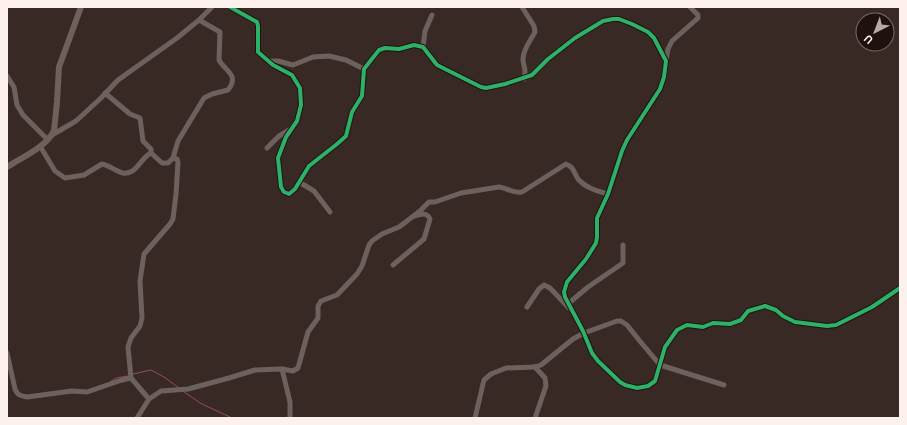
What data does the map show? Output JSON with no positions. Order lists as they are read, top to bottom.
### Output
{
  "north": "bottom left"
}
